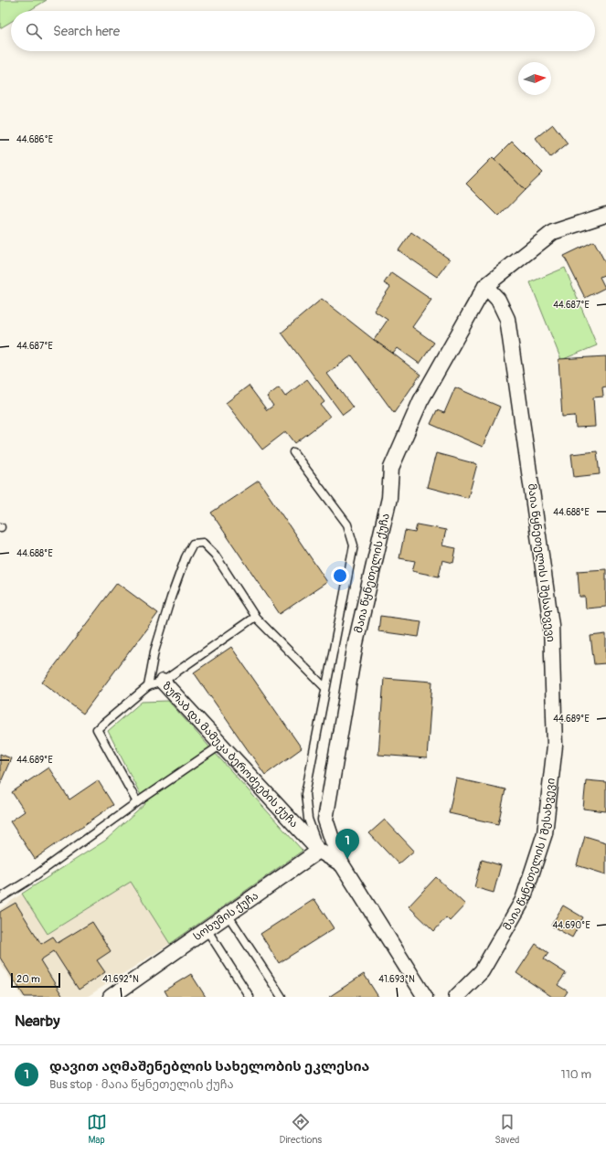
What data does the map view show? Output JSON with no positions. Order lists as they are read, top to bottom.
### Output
{
  "streets": {
    "street": [
      "მაია წყნეთელის I შესახვევი",
      "მაია წყნეთელის ქუჩა",
      "ზურაბ და მამუკა ბეროძეების ქუჩა",
      "სოხუმის ქუჩა"
    ]
  },
  "crossings": [
    ["მაია წყნეთელის I შესახვევი", "მაია წყნეთელის ქუჩა"],
    ["ზურაბ და მამუკა ბეროძეების ქუჩა", "სოხუმის ქუჩა"]
  ],
  "scale_bar": "20 m",
  "north": "right",
  "page": {
    "search": "Search here",
    "pins": "1",
    "scale": "20 m",
    "heading": "Nearby",
    "list": [
      {
        "mark": "1",
        "name": "დავით აღმაშენებლის სახელობის ეკლესია",
        "note": "Bus stop · მაია წყნეთელის ქუჩა",
        "value": "110 m"
      }
    ],
    "nav": ["Map", "Directions", "Saved"]
  },
  "coordinates": [
    "44.686°E",
    "44.687°E",
    "44.688°E",
    "44.689°E",
    "44.690°E",
    "41.692°N",
    "41.693°N"
  ]
}
